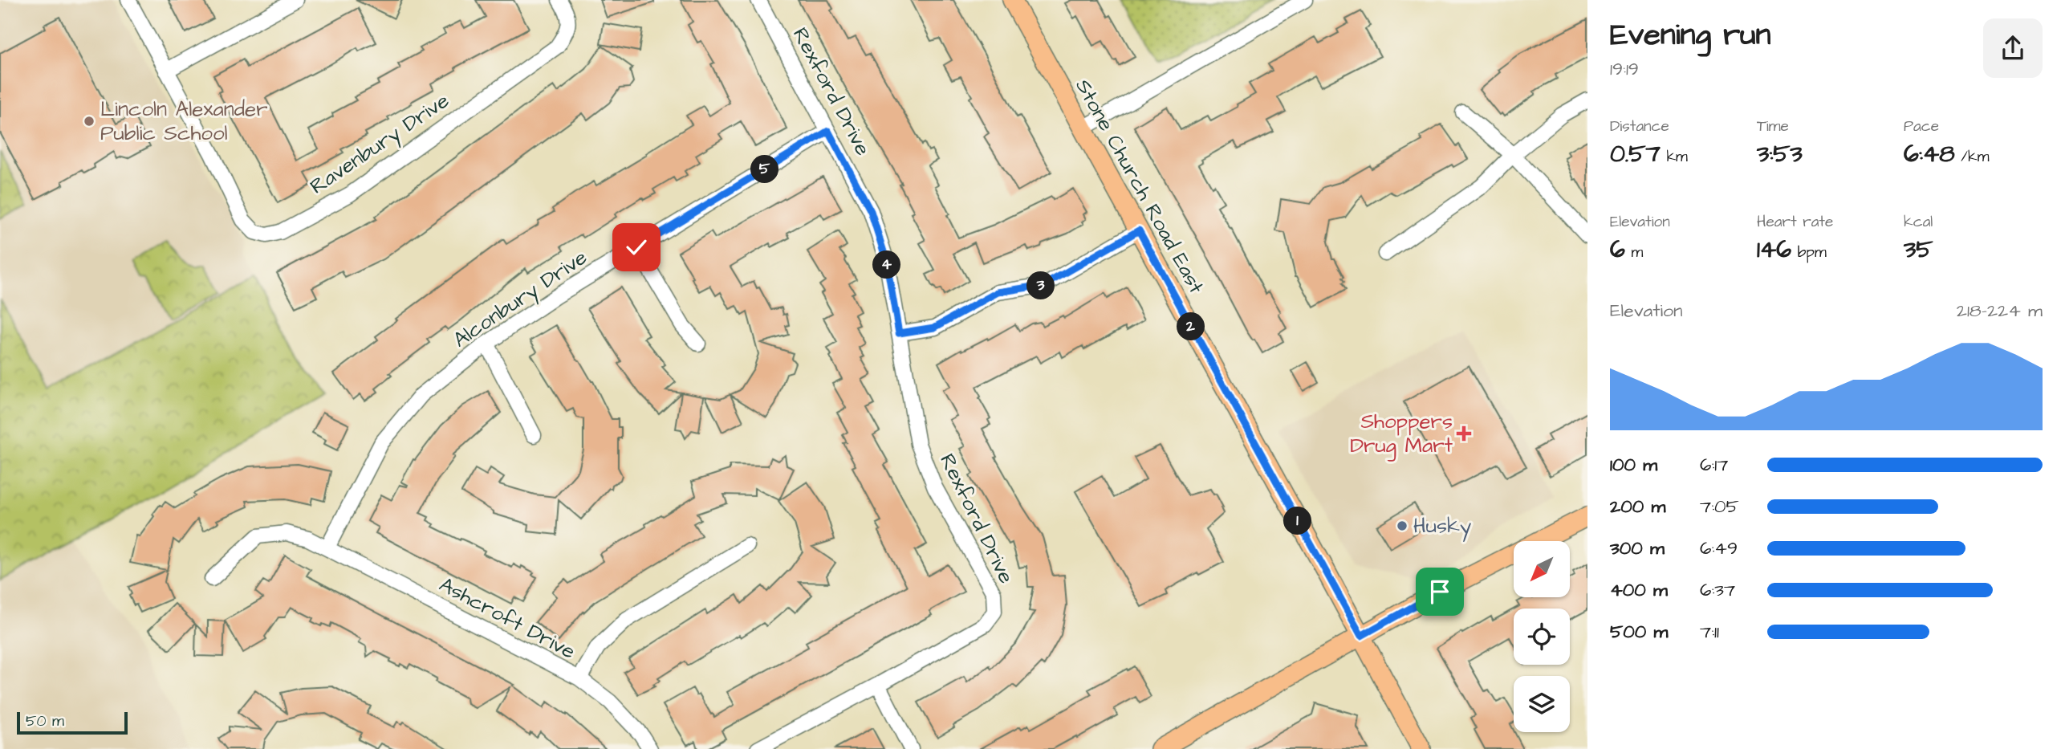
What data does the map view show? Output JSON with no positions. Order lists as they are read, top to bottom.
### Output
{
  "streets": {
    "main road": ["Stone Church Road East"],
    "street": [
      "Rexford Drive",
      "Ravenbury Drive",
      "Alconbury Drive",
      "Ashcroft Drive"
    ]
  },
  "crossings": [
    ["Rexford Drive", "Alconbury Drive"],
    ["Alconbury Drive", "Ashcroft Drive"]
  ],
  "places": {
    "other": ["Lincoln Alexander Public School", "Husky"],
    "health": ["Shoppers Drug Mart"]
  },
  "scale_bar": "50 m",
  "north": "bottom left",
  "page": {
    "heading": ["Evening run", "19:19"],
    "stats": [
      ["Distance", "0.57 km"],
      ["Time", "3:53"],
      ["Pace", "6:48 /km"],
      ["Elevation", "6 m"],
      ["Heart rate", "146 bpm"],
      ["kcal", "35"]
    ],
    "pins": [
      "5",
      "4",
      "3",
      "2",
      "1"
    ],
    "chart": ["Elevation", "218–224 m"],
    "list": [
      {
        "name": "100 m",
        "note": "6:17"
      },
      {
        "name": "200 m",
        "note": "7:05"
      },
      {
        "name": "300 m",
        "note": "6:49"
      },
      {
        "name": "400 m",
        "note": "6:37"
      },
      {
        "name": "500 m",
        "note": "7:11"
      }
    ],
    "scale": "50 m"
  }
}
